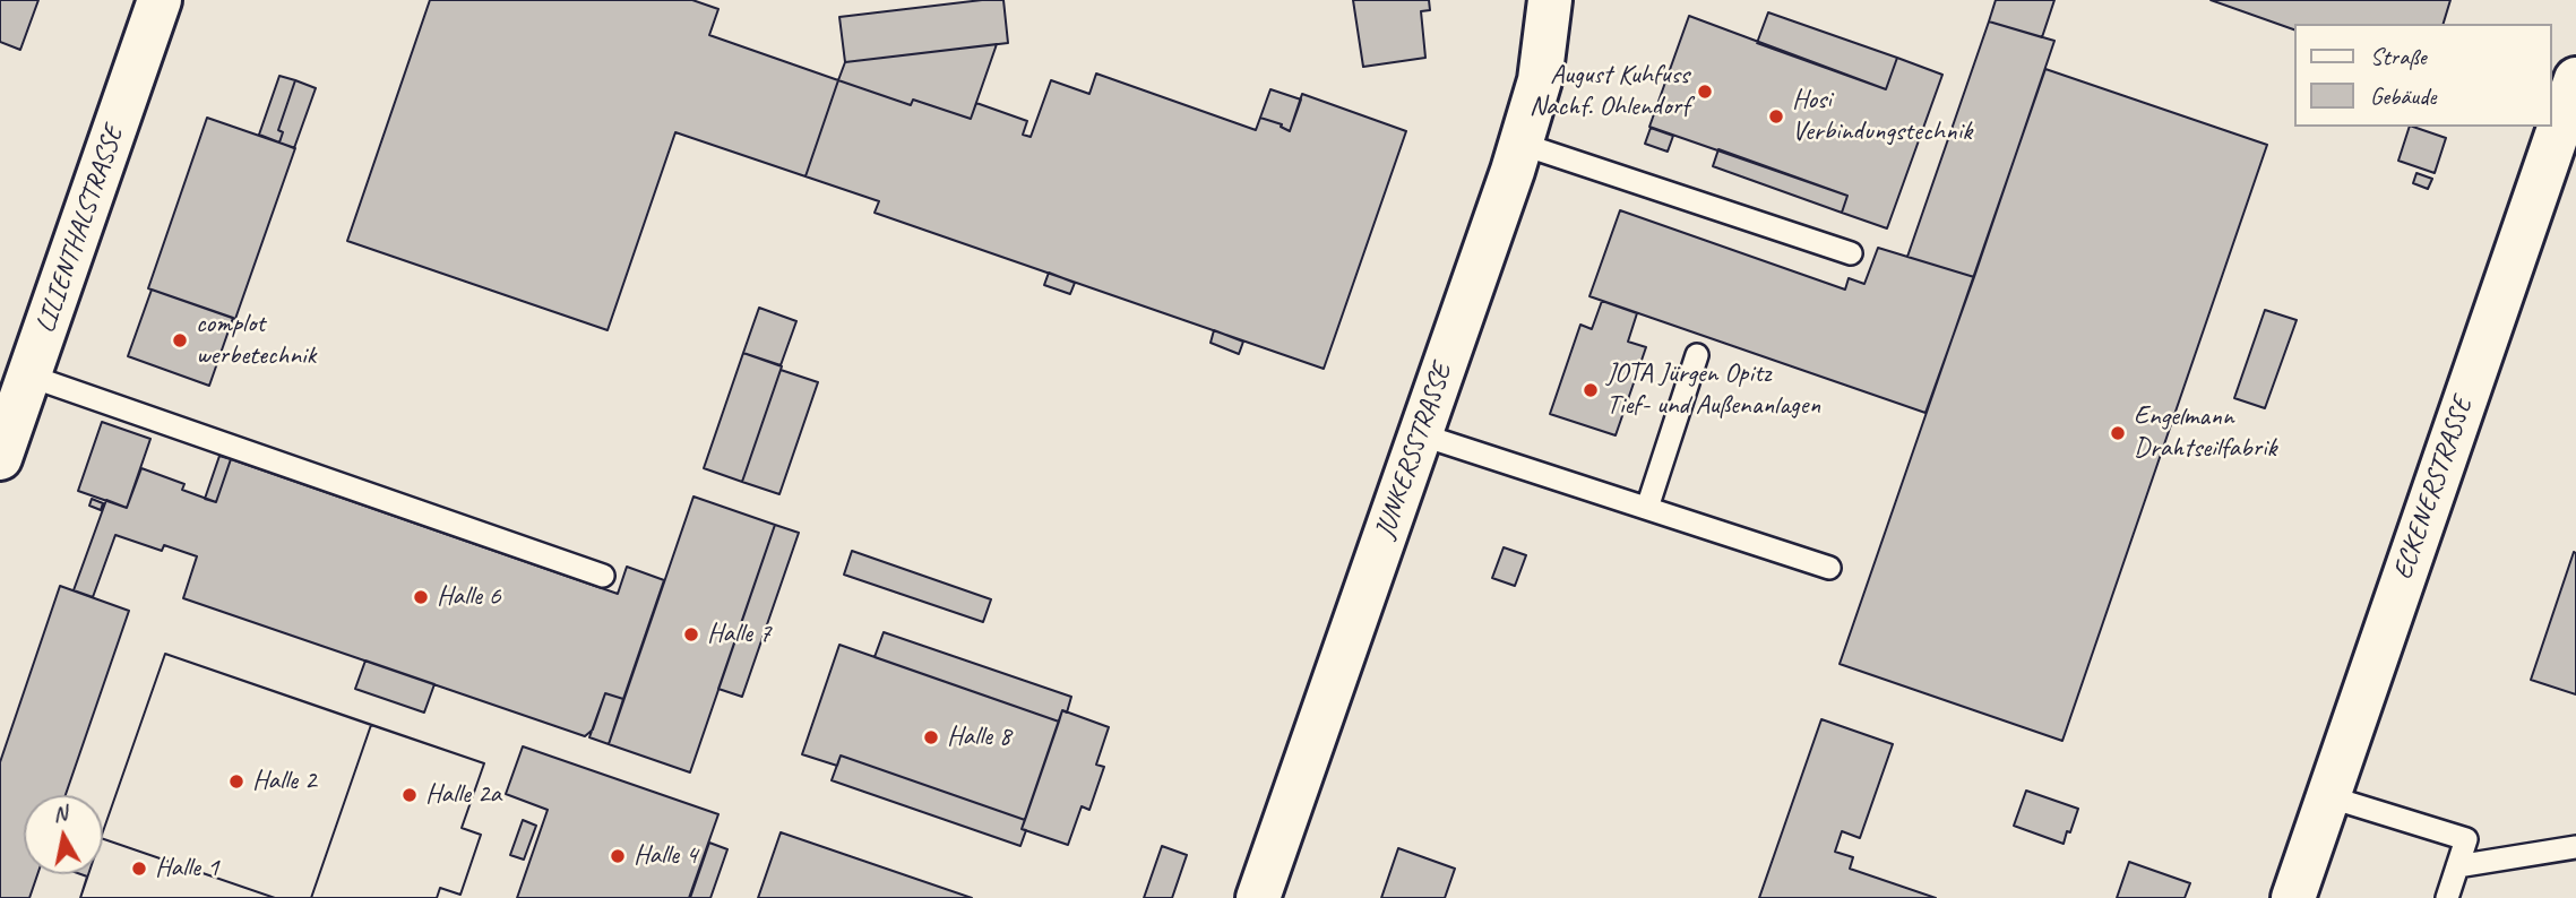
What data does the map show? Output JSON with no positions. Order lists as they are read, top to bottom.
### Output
{
  "streets": {
    "street": ["LILIENTHALSTRASSE", "JUNKERSSTRASSE", "ECKENERSTRASSE"]
  },
  "places": [
    "August Kuhfuss Nachf. Ohlendorf",
    "Hosi Verbindungstechnik",
    "complot werbetechnik",
    "JOTA Jürgen Opitz Tief- und Außenanlagen",
    "Engelmann Drahtseilfabrik",
    "Halle 6",
    "Halle 7",
    "Halle 8",
    "Halle 2",
    "Halle 2a",
    "Halle 4",
    "Halle 1"
  ],
  "legend": ["Straße", "Gebäude"],
  "north": "top"
}
